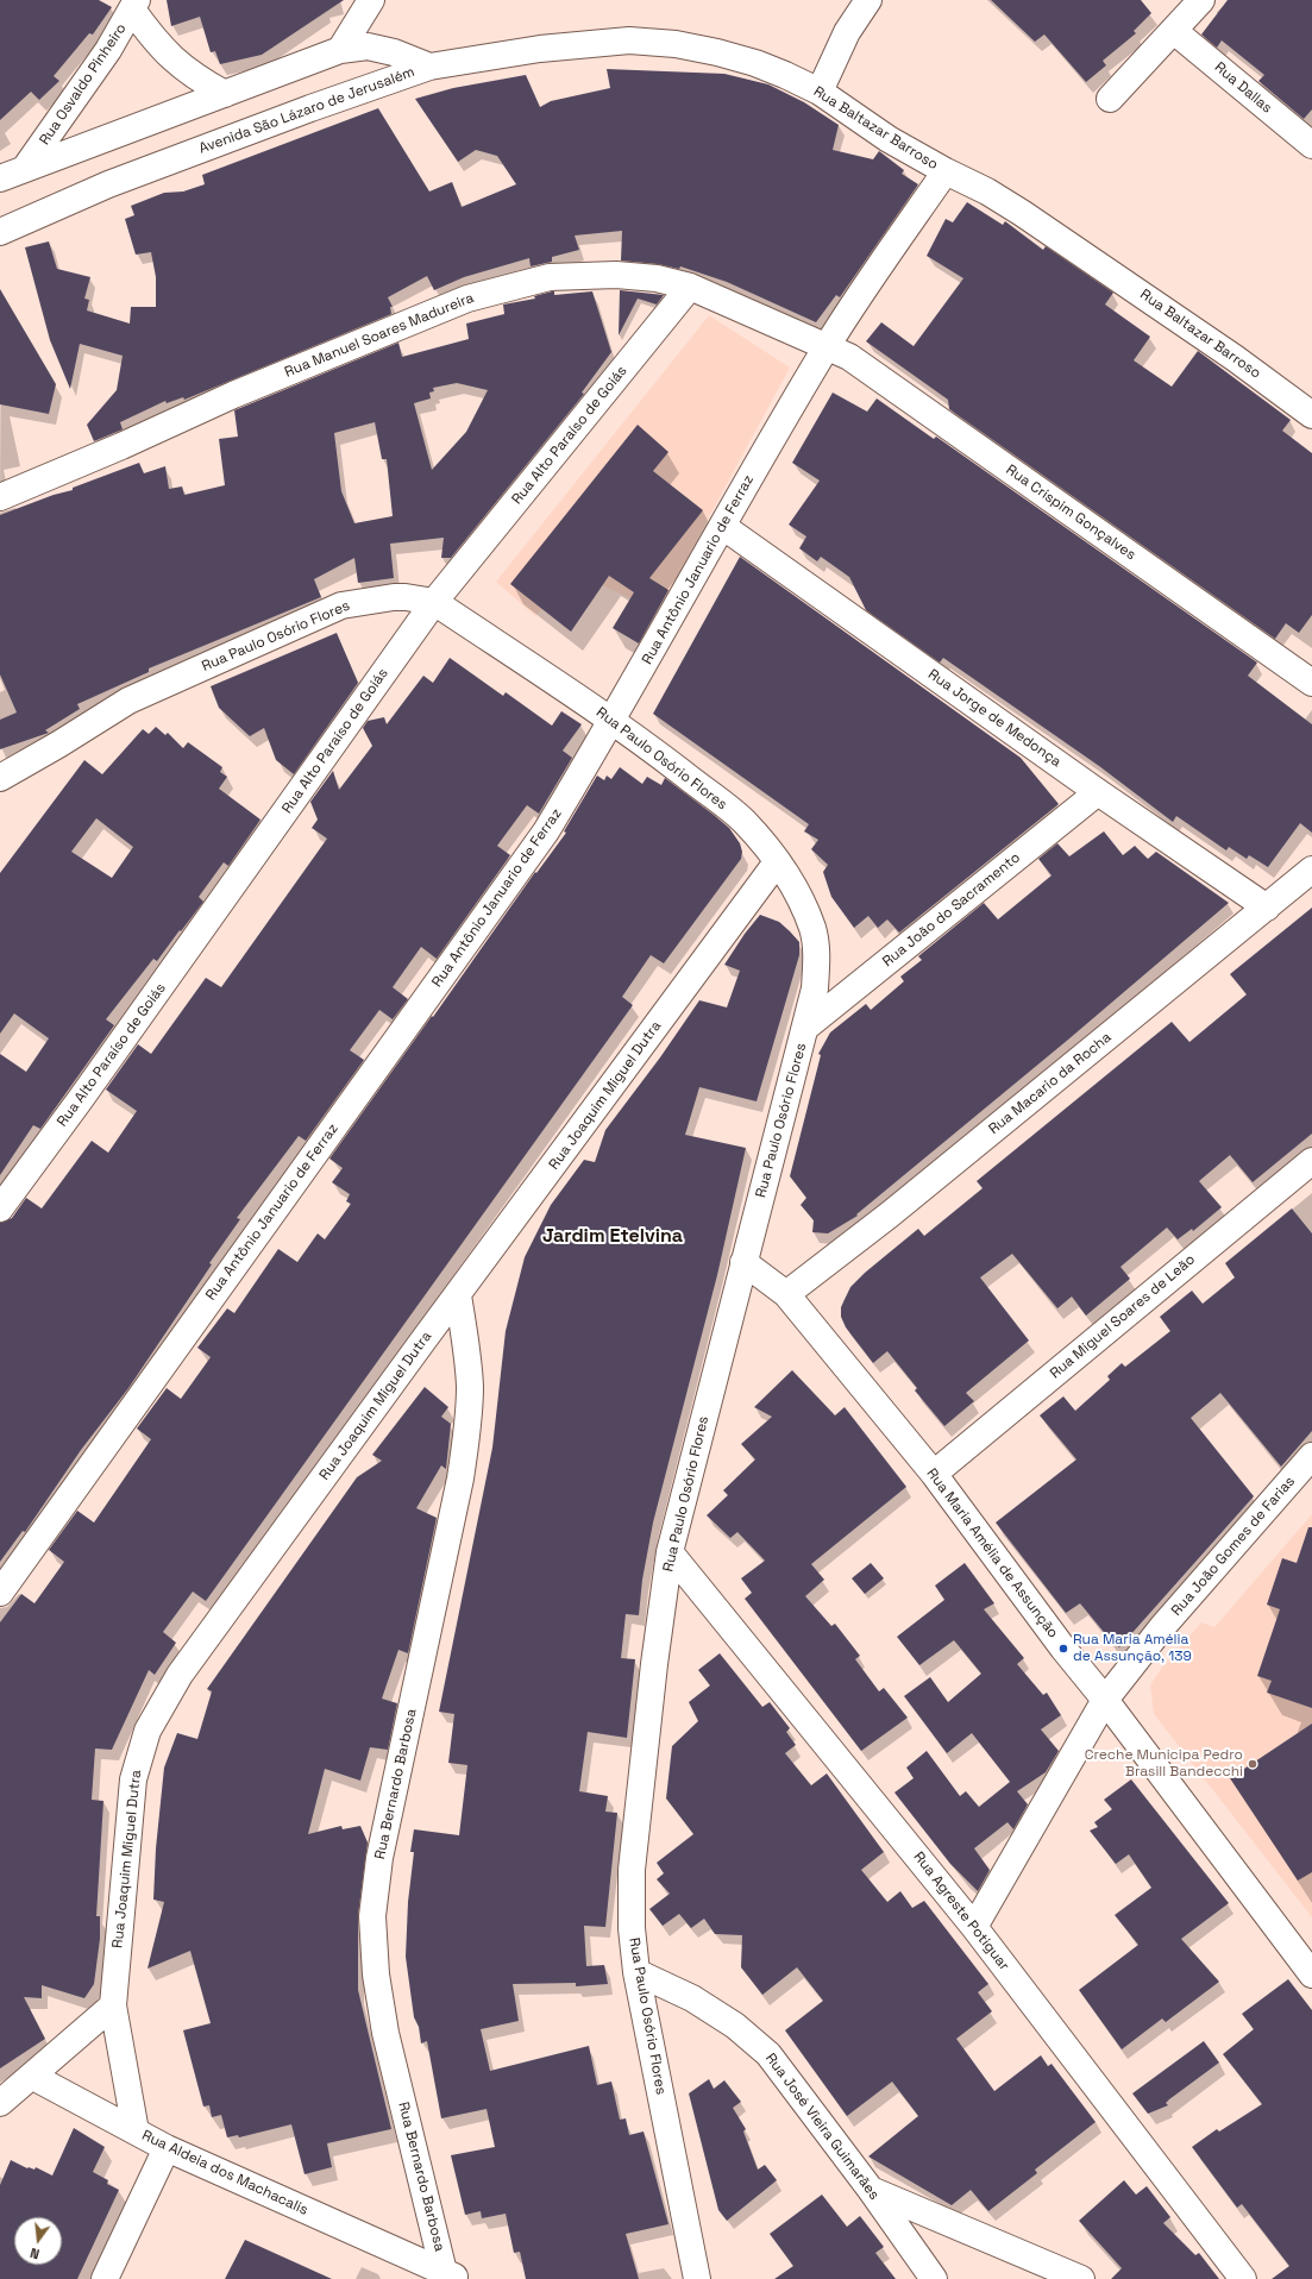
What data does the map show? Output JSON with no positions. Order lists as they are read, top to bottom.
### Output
{
  "streets": {
    "street": [
      "Rua Osvaldo Pinheiro",
      "Rua Dallas",
      "Avenida São Lázaro de Jerusalém",
      "Rua Baltazar Barroso",
      "Rua Manuel Soares Madureira",
      "Rua Alto Paraíso de Goiás",
      "Rua Crispim Gonçalves",
      "Rua Antônio Januario de Ferraz",
      "Rua Paulo Osório Flores",
      "Rua Jorge de Medonça",
      "Rua João do Sacramento",
      "Rua Macario da Rocha",
      "Rua Joaquim Miguel Dutra",
      "Rua Miguel Soares de Leão",
      "Rua João Gomes de Farias",
      "Rua Maria Amélia de Assunção",
      "Rua Bernardo Barbosa",
      "Rua Agreste Potiguar",
      "Rua José Vieira Guimarães",
      "Rua Aldeia dos Machacalis"
    ]
  },
  "crossings": [
    ["Rua Osvaldo Pinheiro", "Avenida São Lázaro de Jerusalém"],
    ["Avenida São Lázaro de Jerusalém", "Rua Baltazar Barroso"],
    ["Rua Baltazar Barroso", "Rua Antônio Januario de Ferraz"],
    ["Rua Manuel Soares Madureira", "Rua Alto Paraíso de Goiás"],
    ["Rua Manuel Soares Madureira", "Rua Crispim Gonçalves"],
    ["Rua Manuel Soares Madureira", "Rua Antônio Januario de Ferraz"],
    ["Rua Alto Paraíso de Goiás", "Rua Paulo Osório Flores"],
    ["Rua Crispim Gonçalves", "Rua Antônio Januario de Ferraz"],
    ["Rua Antônio Januario de Ferraz", "Rua Paulo Osório Flores"],
    ["Rua Antônio Januario de Ferraz", "Rua Jorge de Medonça"],
    ["Rua Paulo Osório Flores", "Rua João do Sacramento"],
    ["Rua Paulo Osório Flores", "Rua Joaquim Miguel Dutra"],
    ["Rua Paulo Osório Flores", "Rua Maria Amélia de Assunção"],
    ["Rua Paulo Osório Flores", "Rua Agreste Potiguar"],
    ["Rua Paulo Osório Flores", "Rua José Vieira Guimarães"],
    ["Rua Jorge de Medonça", "Rua João do Sacramento"],
    ["Rua Jorge de Medonça", "Rua Macario da Rocha"],
    ["Rua Macario da Rocha", "Rua Maria Amélia de Assunção"],
    ["Rua Joaquim Miguel Dutra", "Rua Bernardo Barbosa"],
    ["Rua Joaquim Miguel Dutra", "Rua Aldeia dos Machacalis"],
    ["Rua Miguel Soares de Leão", "Rua Maria Amélia de Assunção"],
    ["Rua João Gomes de Farias", "Rua Maria Amélia de Assunção"],
    ["Rua João Gomes de Farias", "Rua Agreste Potiguar"],
    ["Rua Bernardo Barbosa", "Rua Aldeia dos Machacalis"]
  ],
  "districts": ["Jardim Etelvina"],
  "places": ["Rua Maria Amélia de Assunção, 139", "Creche Municipa Pedro Brasill Bandecchi"],
  "north": "bottom"
}
